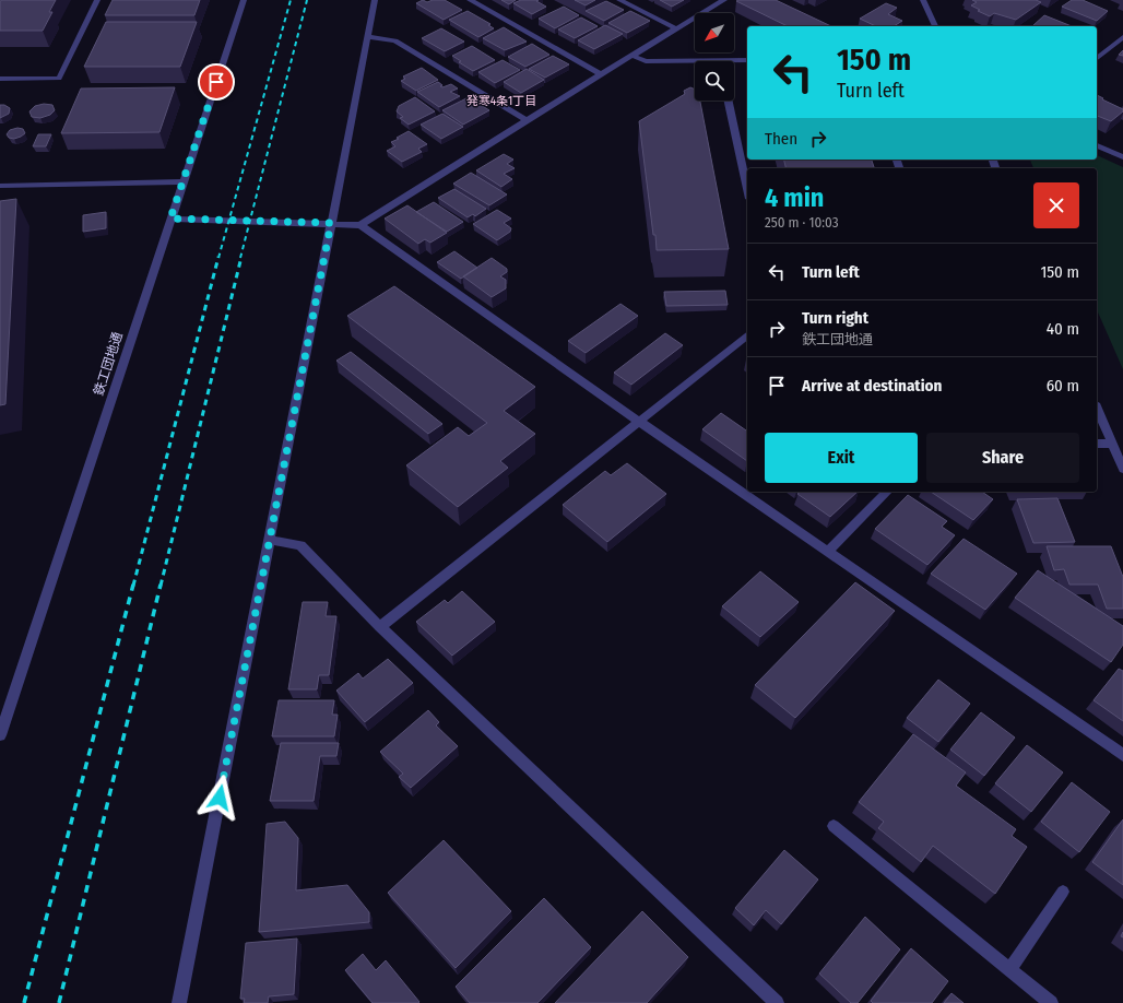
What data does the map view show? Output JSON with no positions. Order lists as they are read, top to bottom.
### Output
{
  "streets": {
    "street": ["鉄工団地通"]
  },
  "districts": ["発寒4条1丁目"],
  "north": "bottom left",
  "page": {
    "turn": ["150 m", "Turn left"],
    "then": "Then",
    "heading": ["4 min", "250 m · 10:03"],
    "list": [
      {
        "name": "Turn left",
        "value": "150 m"
      },
      {
        "name": "Turn right",
        "note": "鉄工団地通",
        "value": "40 m"
      },
      {
        "name": "Arrive at destination",
        "value": "60 m"
      }
    ],
    "buttons": ["Exit", "Share"]
  }
}
